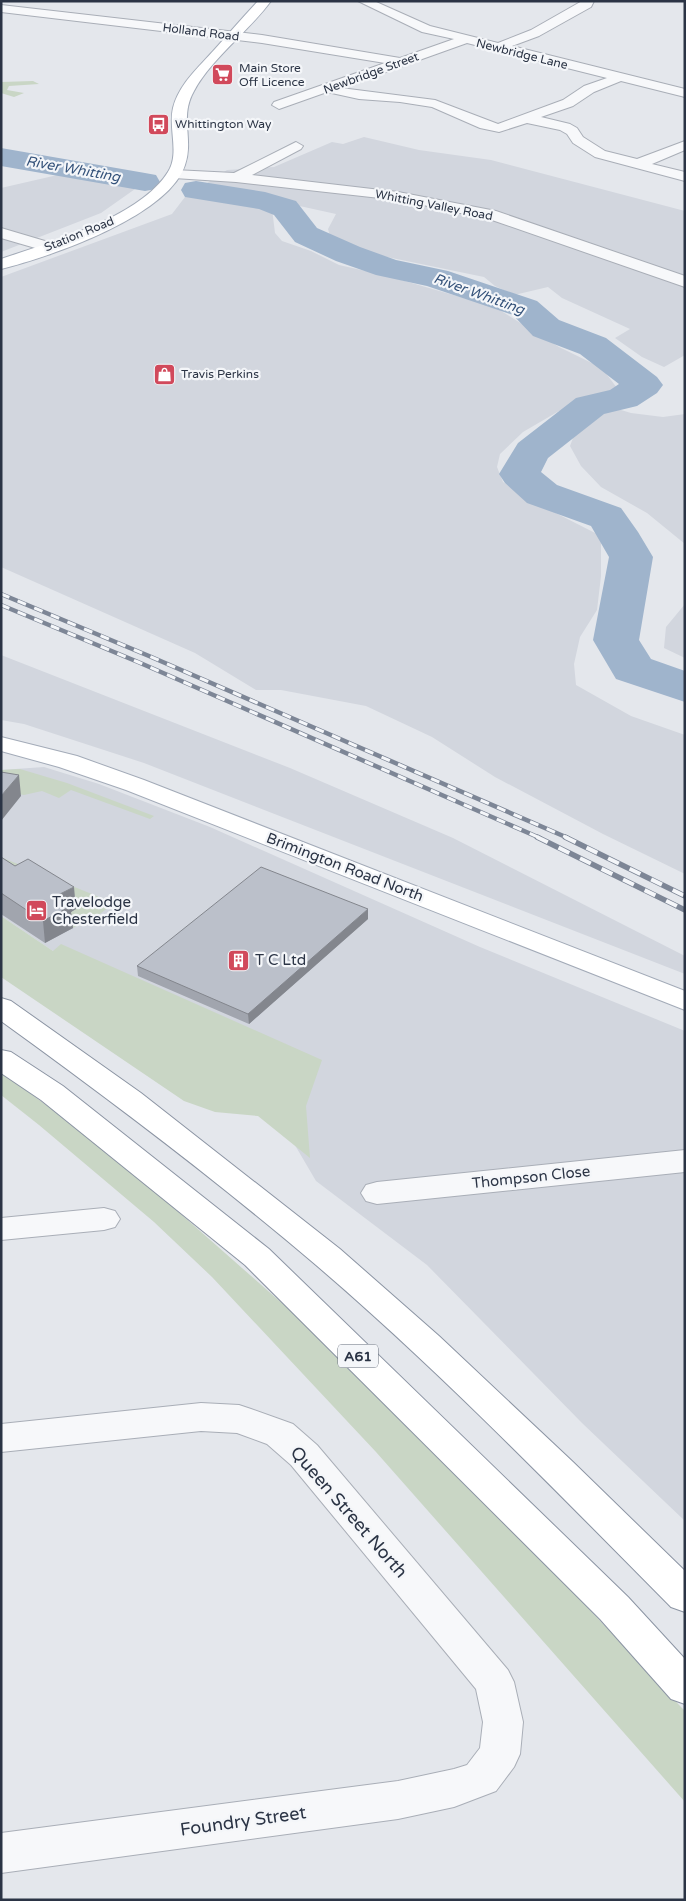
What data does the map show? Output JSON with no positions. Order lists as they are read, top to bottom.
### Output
{
  "streets": {
    "main road": ["Station Road", "Brimington Road North", "A61"],
    "street": [
      "Holland Road",
      "Newbridge Lane",
      "Newbridge Street",
      "Whitting Valley Road",
      "Thompson Close",
      "Queen Street North",
      "Foundry Street"
    ]
  },
  "crossings": [
    ["Holland Road", "Newbridge Street"],
    ["Newbridge Lane", "Newbridge Street"],
    ["Whitting Valley Road", "Station Road"],
    ["Queen Street North", "Foundry Street"]
  ],
  "water": ["River Whitting"],
  "places": {
    "supermarket": ["Main Store Off Licence"],
    "bus stop": ["Whittington Way"],
    "shop": ["Travis Perkins"],
    "hotel": ["Travelodge Chesterfield"],
    "building": ["T C Ltd"]
  }
}
